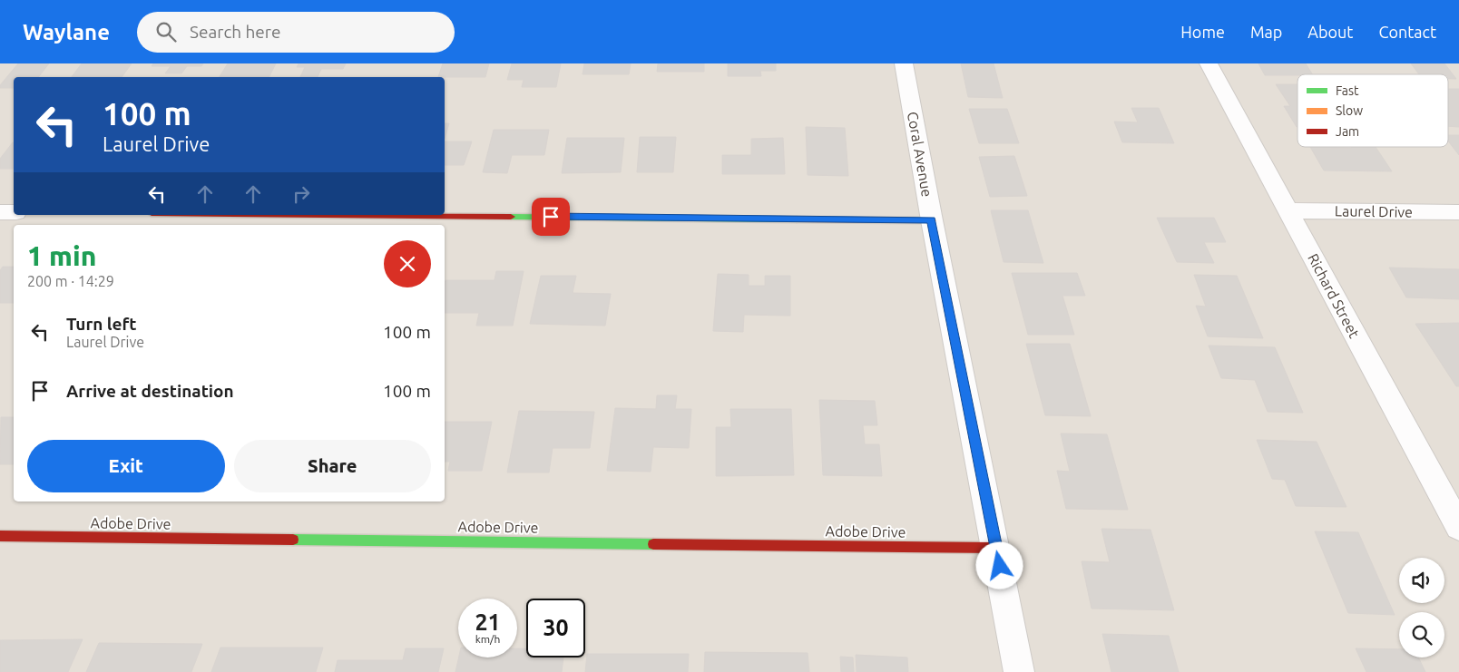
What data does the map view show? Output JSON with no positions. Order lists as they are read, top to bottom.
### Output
{
  "streets": {
    "street": [
      "Coral Avenue",
      "Laurel Drive",
      "Richard Street",
      "Adobe Drive"
    ]
  },
  "crossings": [
    ["Coral Avenue", "Adobe Drive"],
    ["Laurel Drive", "Richard Street"]
  ],
  "legend": ["Fast", "Slow", "Jam"],
  "page": {
    "header": "Waylane",
    "search": "Search here",
    "nav": [
      "Home",
      "Map",
      "About",
      "Contact"
    ],
    "turn": ["100 m", "Laurel Drive"],
    "heading": ["1 min", "200 m · 14:29"],
    "list": [
      {
        "name": "Turn left",
        "note": "Laurel Drive",
        "value": "100 m"
      },
      {
        "name": "Arrive at destination",
        "value": "100 m"
      }
    ],
    "buttons": ["Exit", "Share"],
    "speed": "21 km/h",
    "limit": "30"
  }
}
